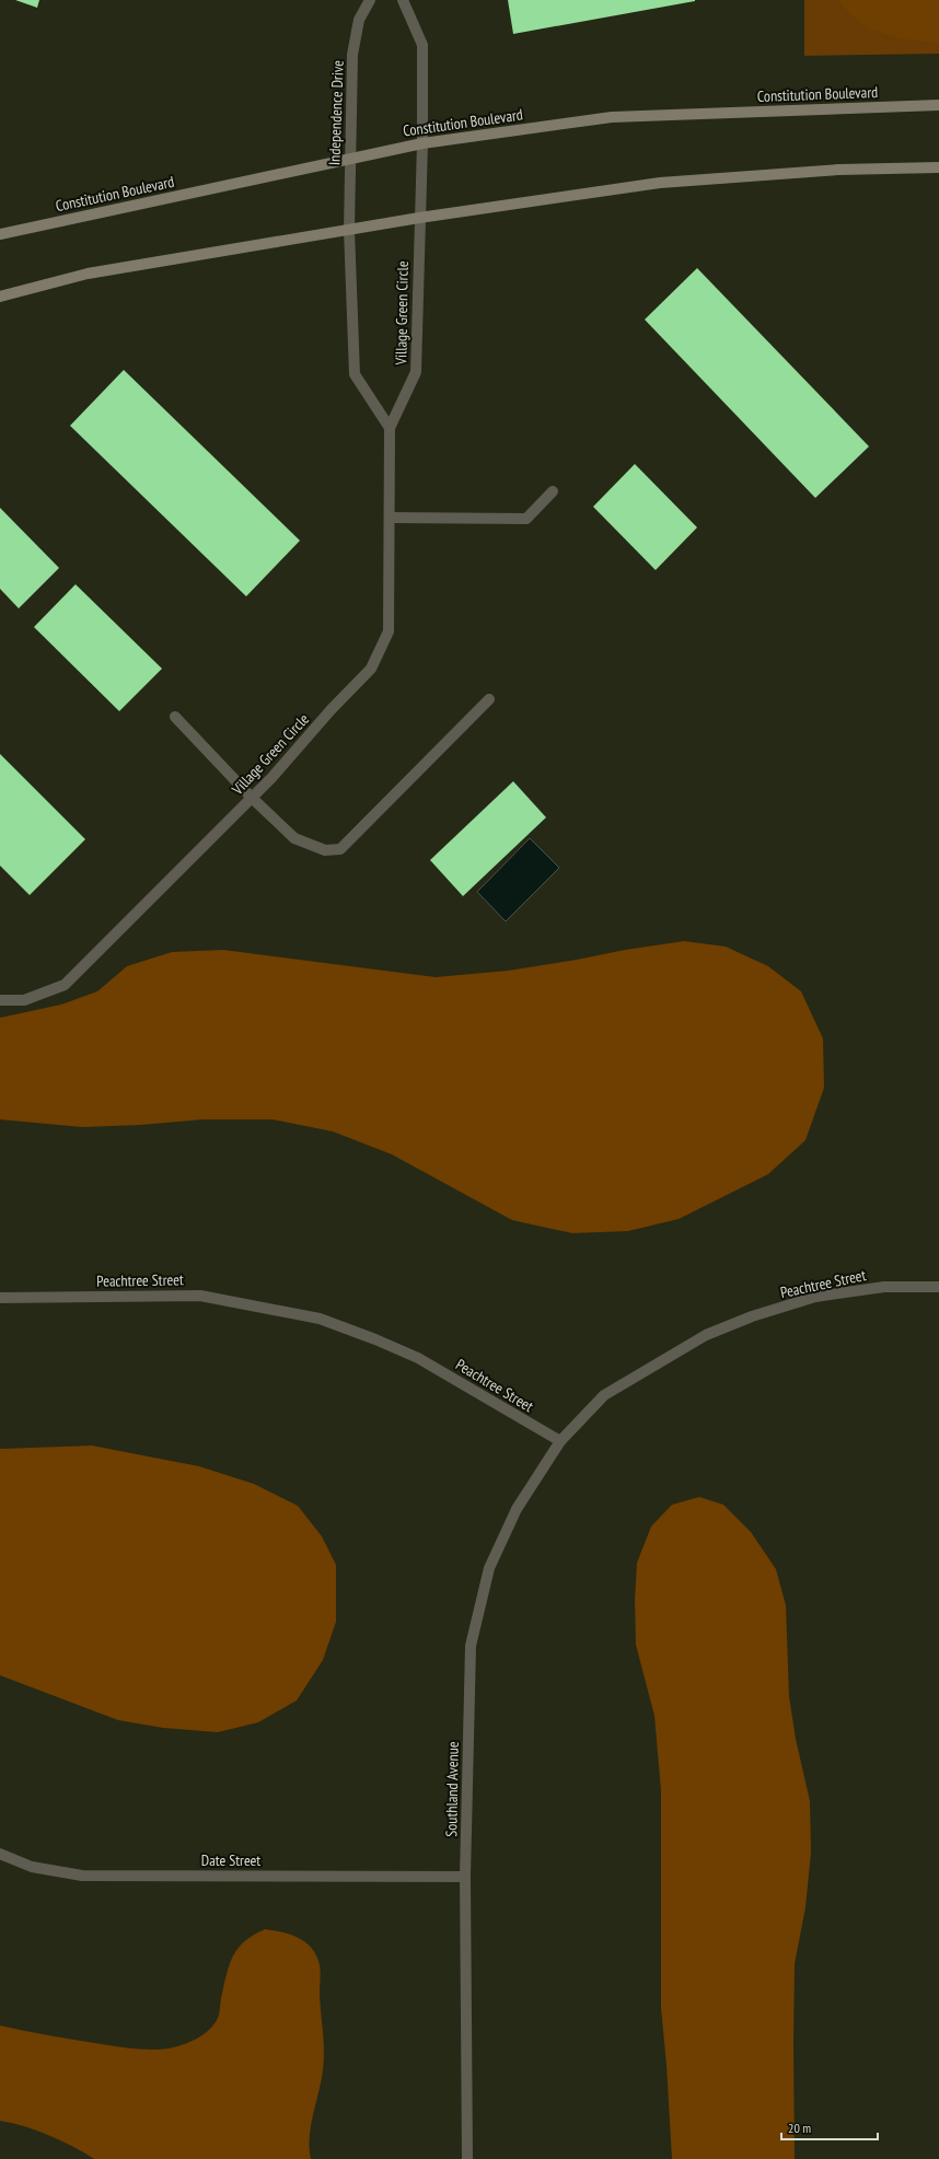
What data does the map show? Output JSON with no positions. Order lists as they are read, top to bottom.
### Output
{
  "streets": {
    "street": [
      "Constitution Boulevard",
      "Independence Drive",
      "Village Green Circle",
      "Peachtree Street",
      "Southland Avenue",
      "Date Street"
    ]
  },
  "crossings": [
    ["Constitution Boulevard", "Independence Drive"],
    ["Peachtree Street", "Southland Avenue"],
    ["Southland Avenue", "Date Street"]
  ],
  "scale_bar": "20 m"
}
